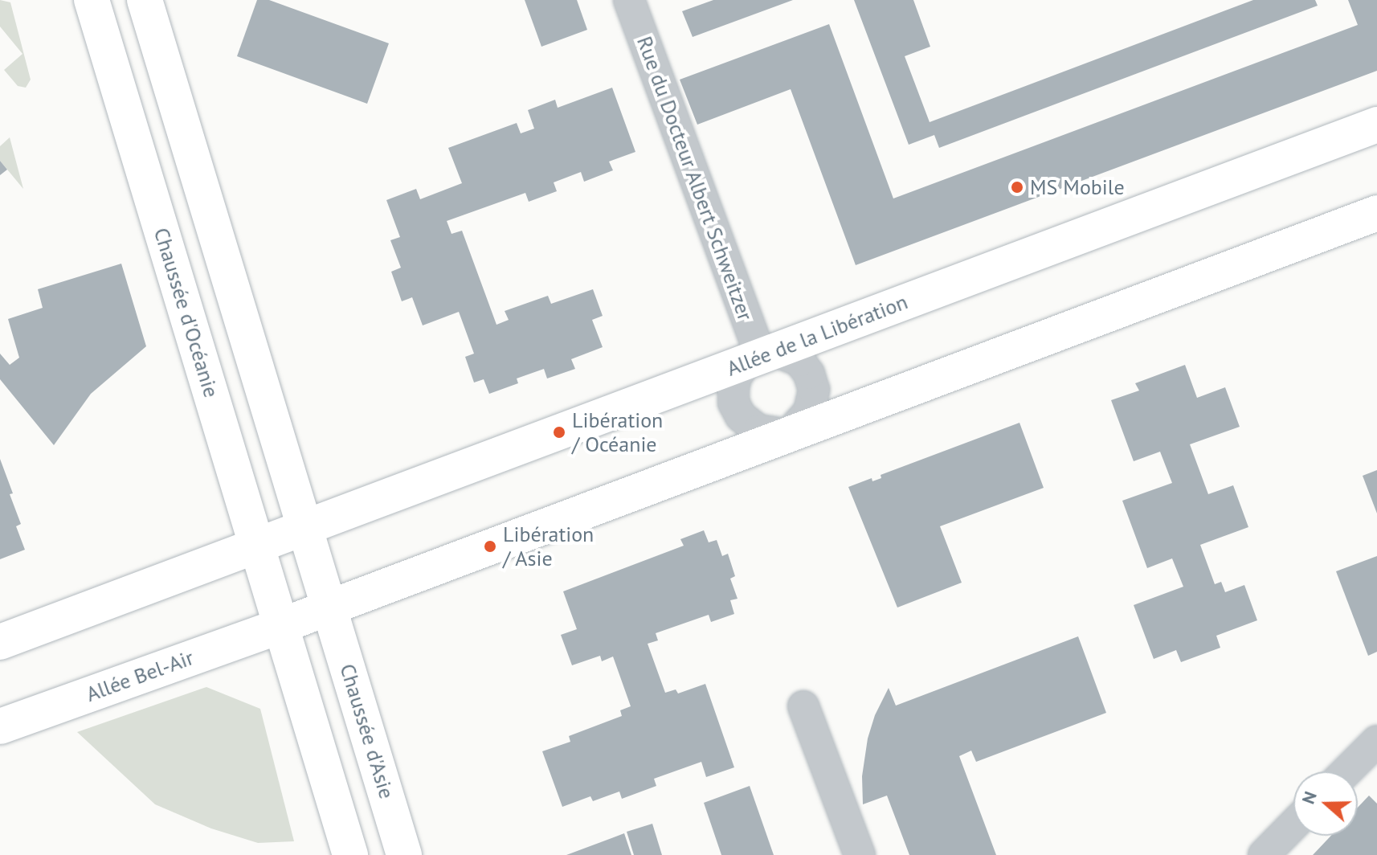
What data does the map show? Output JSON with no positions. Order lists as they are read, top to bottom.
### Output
{
  "streets": {
    "main road": [
      "Chaussée d'Océanie",
      "Allée de la Libération",
      "Allée Bel-Air",
      "Chaussée d'Asie"
    ],
    "street": ["Rue du Docteur Albert Schweitzer"]
  },
  "crossings": [
    ["Rue du Docteur Albert Schweitzer", "Allée de la Libération"],
    ["Chaussée d'Océanie", "Allée de la Libération"],
    ["Chaussée d'Océanie", "Allée Bel-Air"]
  ],
  "places": ["MS Mobile", "Libération / Océanie", "Libération / Asie"],
  "north": "left"
}
